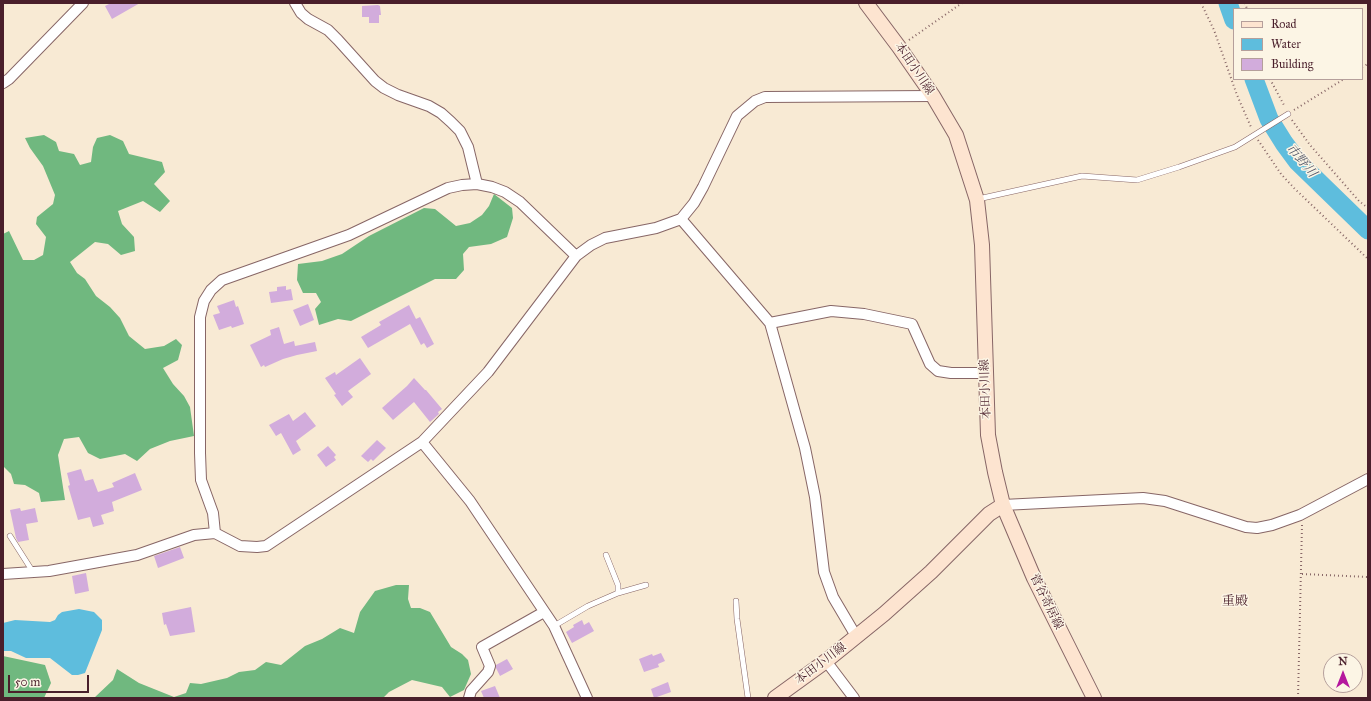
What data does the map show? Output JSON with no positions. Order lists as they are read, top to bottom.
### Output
{
  "streets": {
    "main road": ["本田小川線", "菅谷寄居線"]
  },
  "crossings": [
    ["本田小川線", "菅谷寄居線"]
  ],
  "districts": ["重殿"],
  "water": ["市野川"],
  "legend": ["Road", "Water", "Building"],
  "scale_bar": "50 m",
  "north": "top"
}
